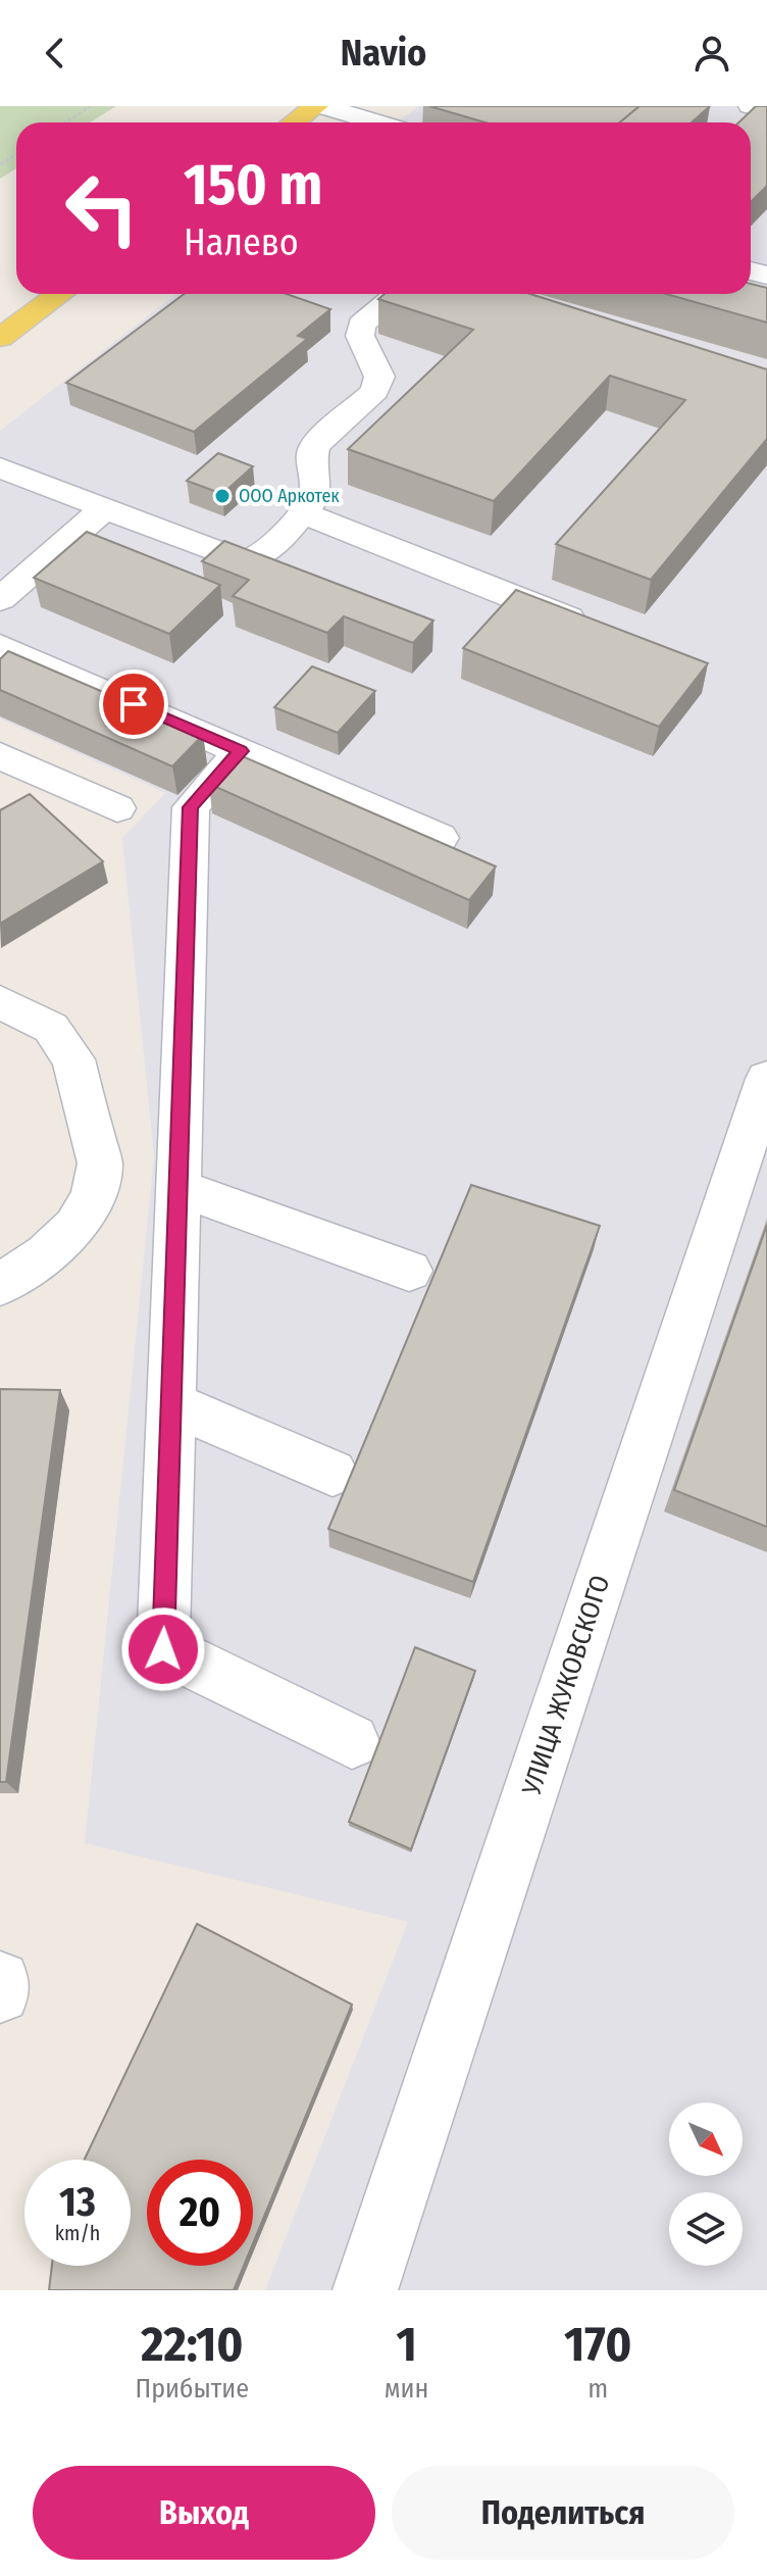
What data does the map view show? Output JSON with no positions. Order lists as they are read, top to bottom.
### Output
{
  "streets": {
    "street": ["УЛИЦА ЖУКОВСКОГО"]
  },
  "places": ["ООО Аркотек"],
  "north": "bottom right",
  "page": {
    "header": "Navio",
    "turn": ["150 m", "Налево"],
    "speed": "13 km/h",
    "limit": "20",
    "eta": [
      "22:10",
      "Прибытие",
      "1",
      "мин",
      "170",
      "m"
    ],
    "buttons": ["Выход", "Поделиться"]
  }
}
